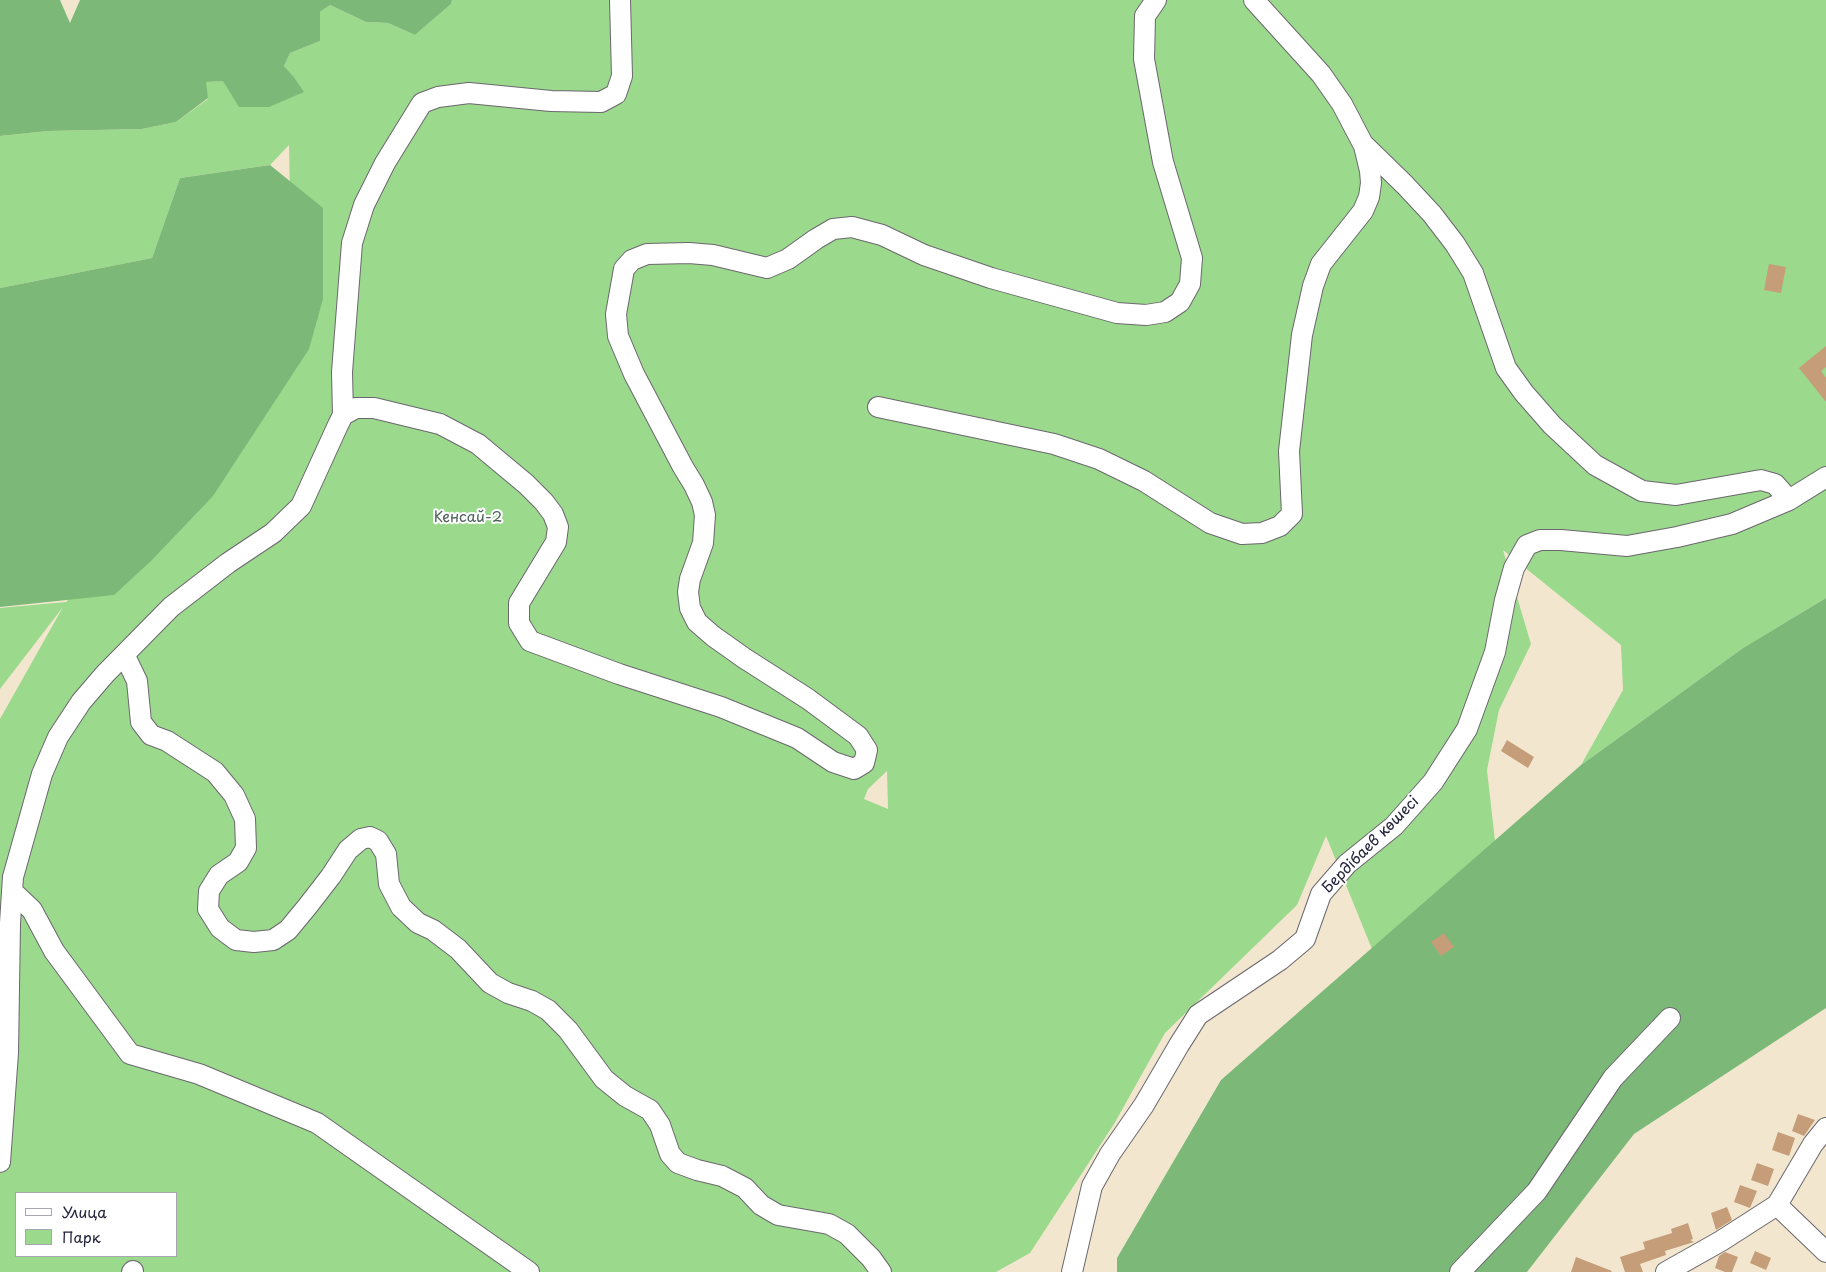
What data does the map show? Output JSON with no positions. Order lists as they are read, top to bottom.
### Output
{
  "streets": {
    "street": ["Бердібаев көшесі"]
  },
  "parks": ["Кенсай-2"],
  "legend": ["Улица", "Парк"]
}
